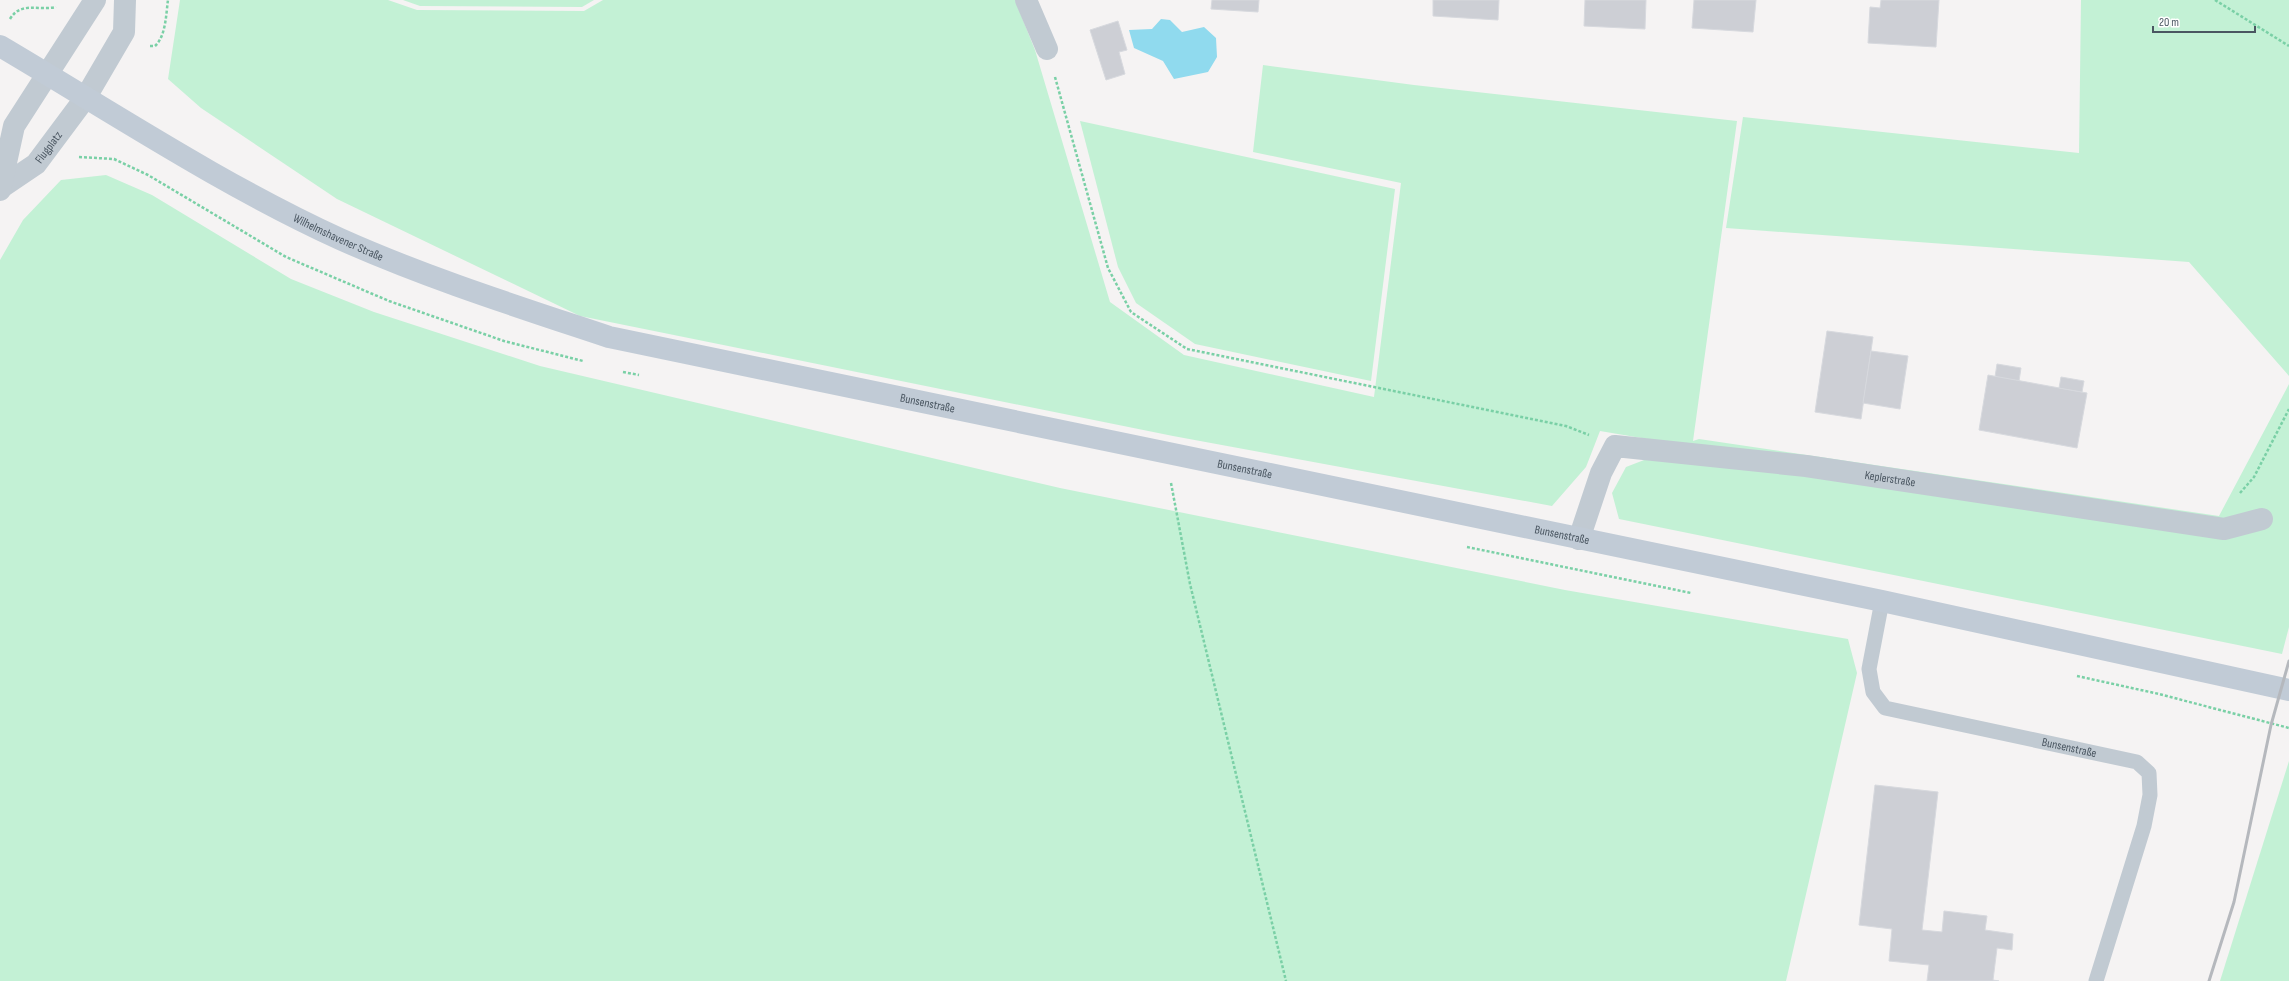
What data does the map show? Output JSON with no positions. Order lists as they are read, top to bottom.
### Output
{
  "streets": {
    "street": [
      "Flugplatz",
      "Wilhelmshavener Straße",
      "Bunsenstraße",
      "Keplerstraße"
    ]
  },
  "crossings": [
    ["Flugplatz", "Wilhelmshavener Straße"],
    ["Wilhelmshavener Straße", "Bunsenstraße"]
  ],
  "scale_bar": "20 m"
}
